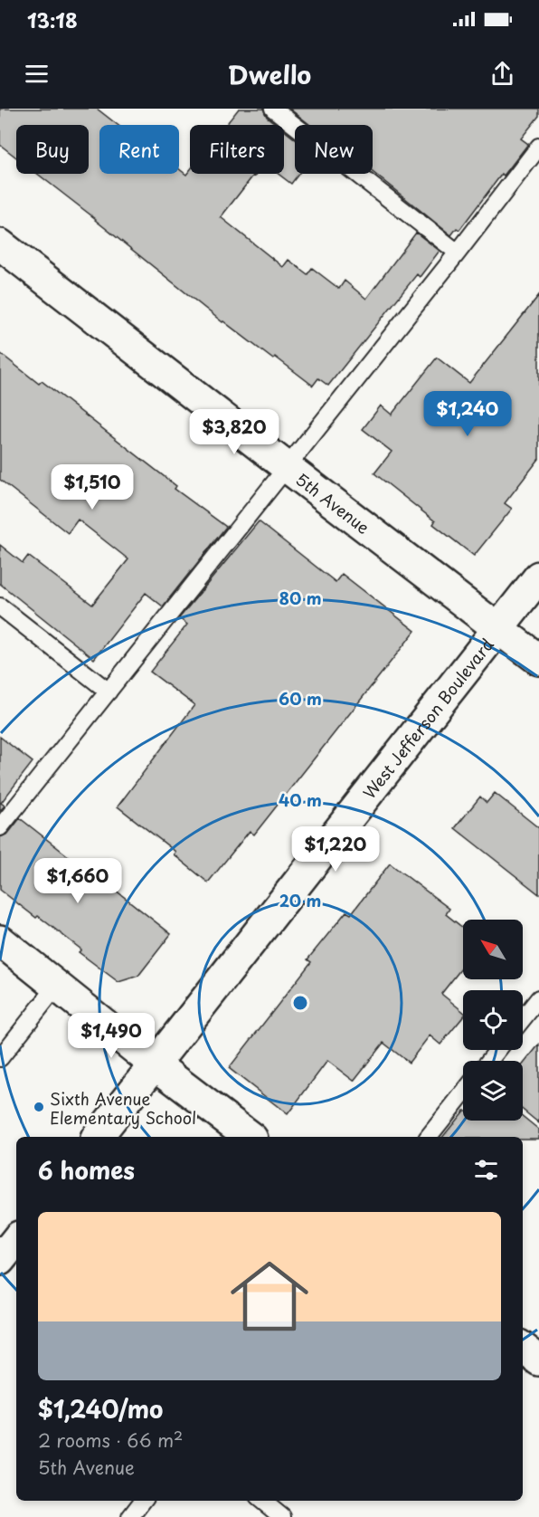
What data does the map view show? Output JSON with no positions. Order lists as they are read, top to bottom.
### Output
{
  "streets": {
    "street": ["5th Avenue", "West Jefferson Boulevard"]
  },
  "crossings": [
    ["5th Avenue", "West Jefferson Boulevard"]
  ],
  "places": ["Sixth Avenue Elementary School"],
  "north": "top left",
  "page": {
    "status": "13:18",
    "header": "Dwello",
    "chip": [
      "Buy",
      "Rent",
      "Filters",
      "New"
    ],
    "price": [
      "$1,240",
      "$3,820",
      "$1,510",
      "$1,220",
      "$1,660",
      "$1,490"
    ],
    "heading": "6 homes",
    "list": [
      {
        "name": "$1,240/mo",
        "note": "2 rooms · 66 m² · 5th Avenue"
      }
    ]
  },
  "rings": [
    "80 m",
    "60 m",
    "40 m",
    "20 m"
  ]
}
